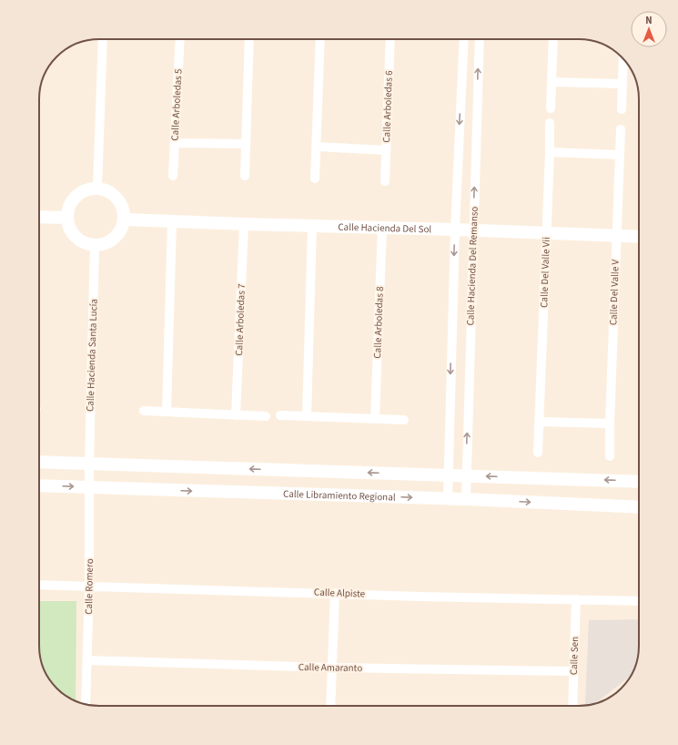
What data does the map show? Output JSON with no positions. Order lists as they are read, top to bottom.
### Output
{
  "streets": {
    "street": [
      "Calle Arboledas 5",
      "Calle Arboledas 6",
      "Calle Hacienda Del Sol",
      "Calle Hacienda Del Remanso",
      "Calle Del Valle Vii",
      "Calle Del Valle V",
      "Calle Arboledas 7",
      "Calle Arboledas 8",
      "Calle Hacienda Santa Lucía",
      "Calle Libramiento Regional",
      "Calle Romero",
      "Calle Alpiste",
      "Calle Sen",
      "Calle Amaranto"
    ]
  },
  "crossings": [
    ["Calle Hacienda Del Sol", "Calle Hacienda Del Remanso"],
    ["Calle Hacienda Del Sol", "Calle Del Valle Vii"],
    ["Calle Hacienda Del Sol", "Calle Del Valle V"],
    ["Calle Hacienda Del Sol", "Calle Arboledas 7"],
    ["Calle Hacienda Del Sol", "Calle Arboledas 8"],
    ["Calle Hacienda Del Sol", "Calle Hacienda Santa Lucía"],
    ["Calle Hacienda Del Remanso", "Calle Libramiento Regional"],
    ["Calle Hacienda Santa Lucía", "Calle Romero"],
    ["Calle Libramiento Regional", "Calle Romero"],
    ["Calle Romero", "Calle Alpiste"],
    ["Calle Romero", "Calle Amaranto"],
    ["Calle Alpiste", "Calle Sen"],
    ["Calle Sen", "Calle Amaranto"]
  ],
  "north": "top"
}
